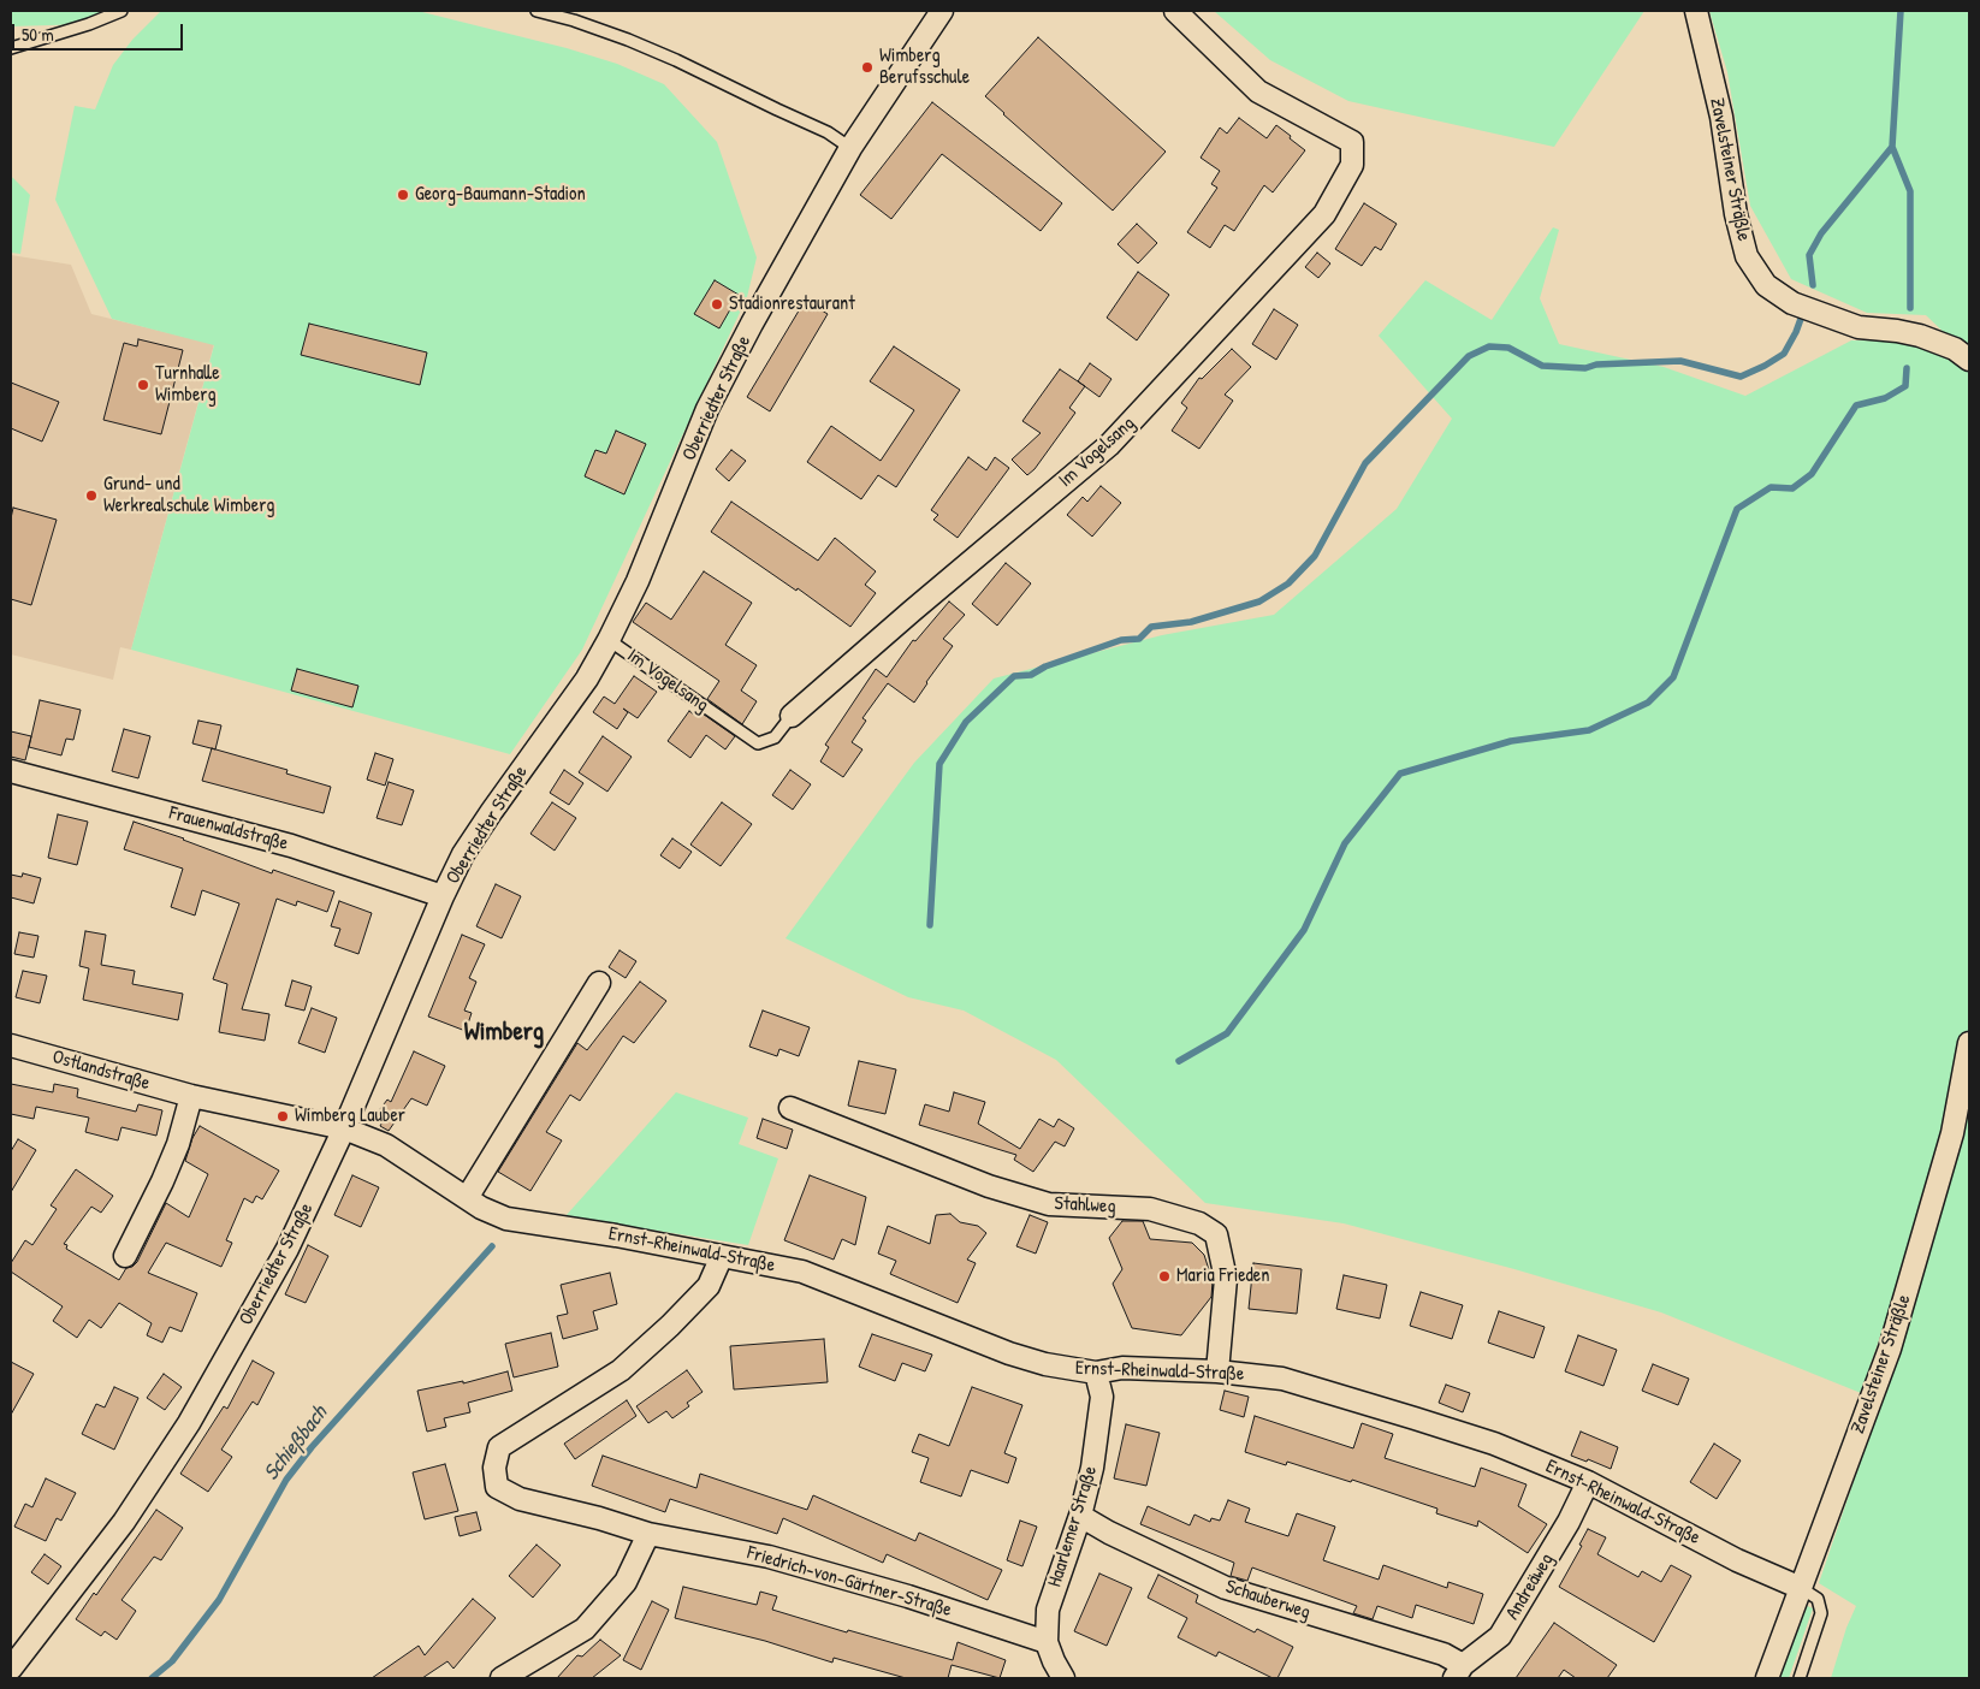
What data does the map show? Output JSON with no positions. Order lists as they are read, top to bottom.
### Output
{
  "streets": {
    "street": [
      "Zavelsteiner Sträßle",
      "Oberriedter Straße",
      "Im Vogelsang",
      "Frauenwaldstraße",
      "Ostlandstraße",
      "Stahlweg",
      "Ernst-Rheinwald-Straße",
      "Haarlemer Straße",
      "Friedrich-von-Gärtner-Straße",
      "Andreäweg",
      "Schauberweg"
    ]
  },
  "crossings": [
    ["Zavelsteiner Sträßle", "Ernst-Rheinwald-Straße"],
    ["Oberriedter Straße", "Im Vogelsang"],
    ["Oberriedter Straße", "Frauenwaldstraße"],
    ["Oberriedter Straße", "Ostlandstraße"],
    ["Oberriedter Straße", "Ernst-Rheinwald-Straße"],
    ["Ostlandstraße", "Ernst-Rheinwald-Straße"],
    ["Stahlweg", "Ernst-Rheinwald-Straße"],
    ["Ernst-Rheinwald-Straße", "Haarlemer Straße"],
    ["Ernst-Rheinwald-Straße", "Friedrich-von-Gärtner-Straße"],
    ["Ernst-Rheinwald-Straße", "Andreäweg"],
    ["Haarlemer Straße", "Friedrich-von-Gärtner-Straße"],
    ["Haarlemer Straße", "Schauberweg"],
    ["Andreäweg", "Schauberweg"]
  ],
  "districts": ["Wimberg"],
  "water": ["Schießbach"],
  "places": [
    "Wimberg Berufsschule",
    "Georg-Baumann-Stadion",
    "Stadionrestaurant",
    "Turnhalle Wimberg",
    "Grund- und Werkrealschule Wimberg",
    "Wimberg Lauber",
    "Maria Frieden"
  ],
  "scale_bar": "50 m"
}
